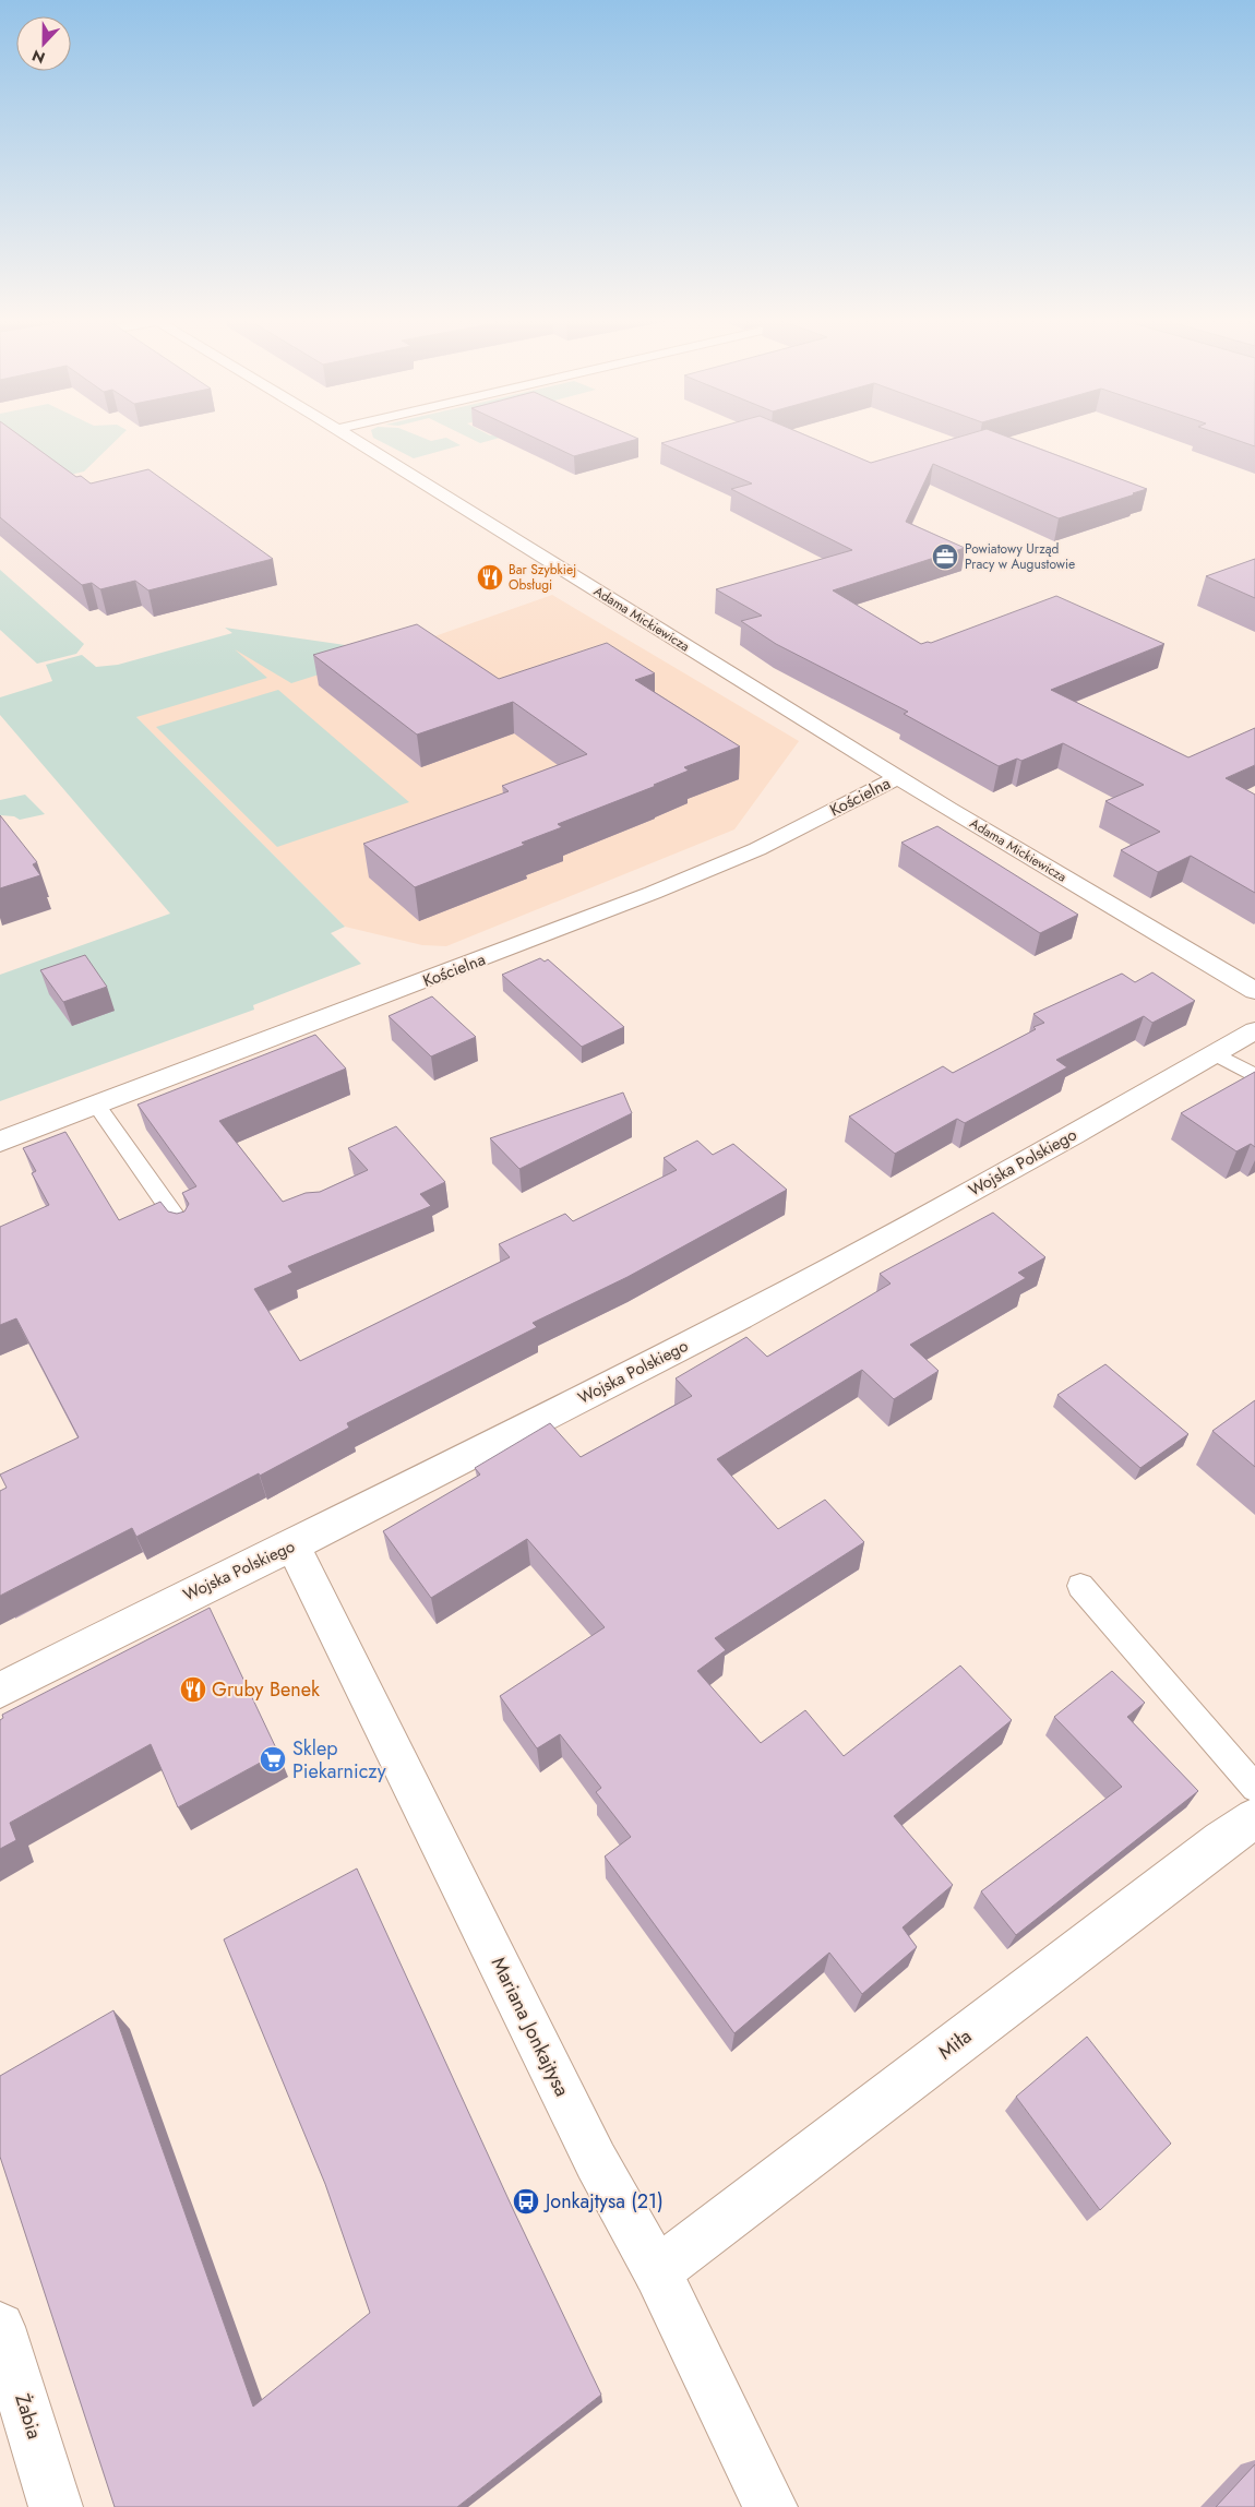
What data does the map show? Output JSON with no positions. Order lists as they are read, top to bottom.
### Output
{
  "streets": {
    "street": [
      "Adama Mickiewicza",
      "Kościelna",
      "Wojska Polskiego",
      "Mariana Jonkajtysa",
      "Miła",
      "Żabia"
    ]
  },
  "crossings": [
    ["Adama Mickiewicza", "Kościelna"],
    ["Wojska Polskiego", "Mariana Jonkajtysa"],
    ["Mariana Jonkajtysa", "Miła"]
  ],
  "places": {
    "office": ["Powiatowy Urząd Pracy w Augustowie"],
    "restaurant": ["Bar Szybkiej Obsługi", "Gruby Benek"],
    "supermarket": ["Sklep Piekarniczy"],
    "bus stop": ["Jonkajtysa (21)"]
  },
  "north": "bottom"
}
